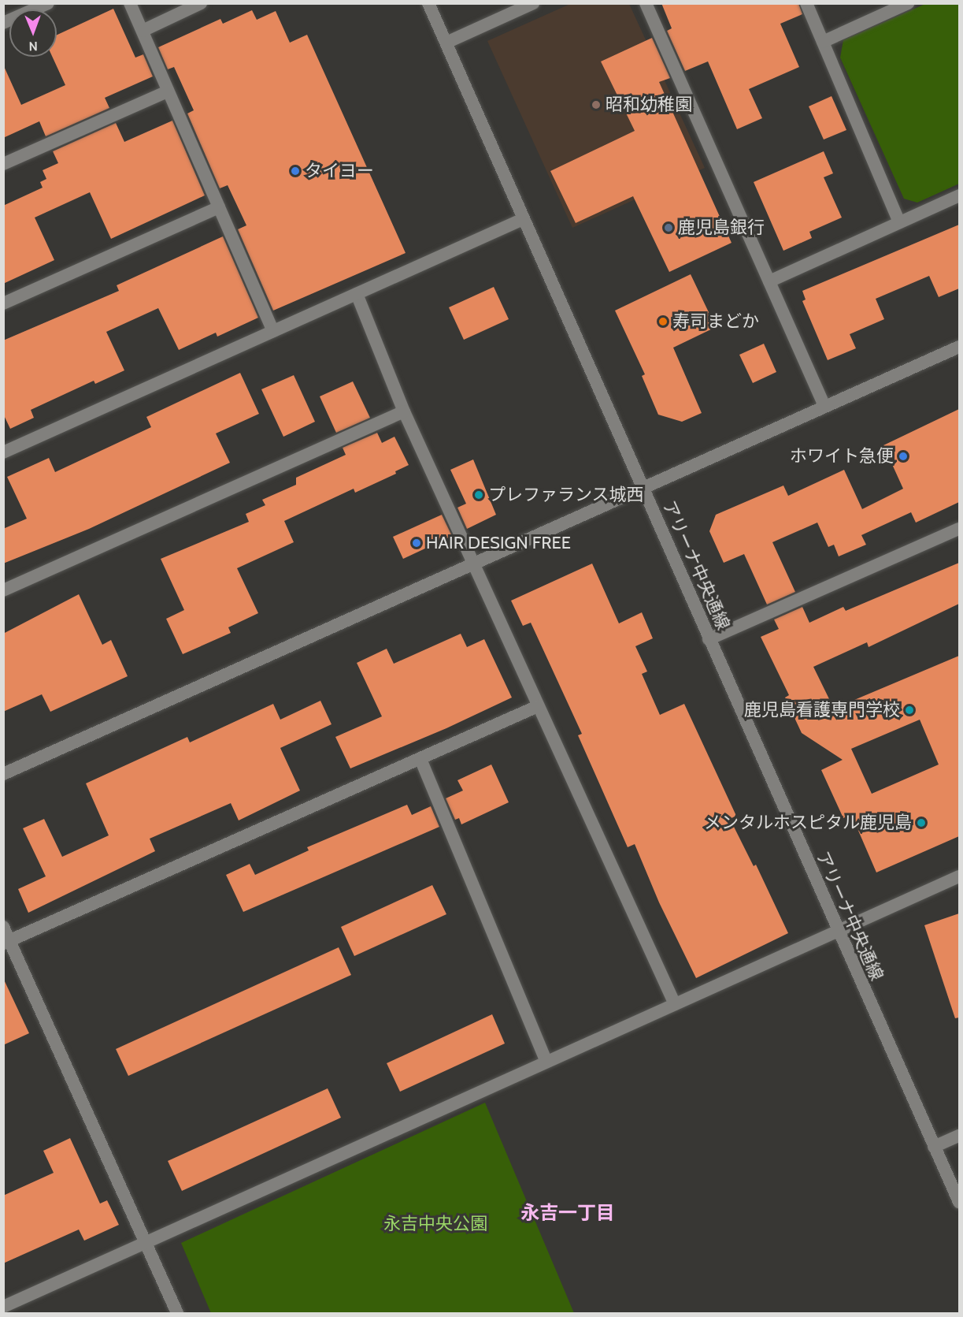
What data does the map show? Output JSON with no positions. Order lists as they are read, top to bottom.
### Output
{
  "streets": {
    "street": ["アリーナ中央通線"]
  },
  "districts": ["永吉一丁目"],
  "parks": ["永吉中央公園"],
  "places": [
    "昭和幼稚園",
    "タイヨー",
    "鹿児島銀行",
    "寿司まどか",
    "ホワイト急便",
    "プレファランス城西",
    "HAIR DESIGN FREE",
    "鹿児島看護専門学校",
    "メンタルホスピタル鹿児島"
  ],
  "north": "bottom"
}
